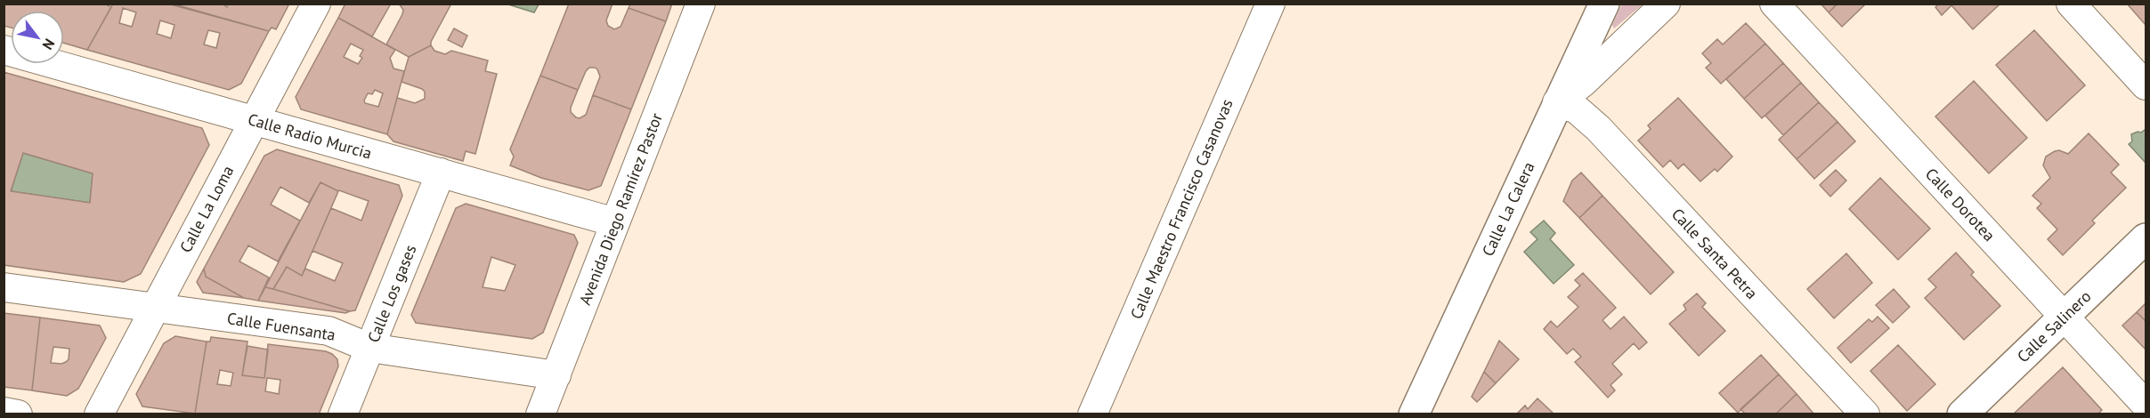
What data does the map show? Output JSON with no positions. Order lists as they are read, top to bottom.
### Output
{
  "streets": {
    "main road": ["Calle La Calera", "Calle Salinero"],
    "street": [
      "Calle Radio Murcia",
      "Calle Dorotea",
      "Calle La Loma",
      "Avenida Diego Ramírez Pastor",
      "Calle Maestro Francisco Casanovas",
      "Calle Santa Petra",
      "Calle Los gases",
      "Calle Fuensanta"
    ]
  },
  "crossings": [
    ["Calle Radio Murcia", "Calle La Loma"],
    ["Calle Radio Murcia", "Avenida Diego Ramírez Pastor"],
    ["Calle Radio Murcia", "Calle Los gases"],
    ["Calle Dorotea", "Calle Salinero"],
    ["Calle La Loma", "Calle Fuensanta"],
    ["Avenida Diego Ramírez Pastor", "Calle Fuensanta"],
    ["Calle La Calera", "Calle Santa Petra"],
    ["Calle Los gases", "Calle Fuensanta"]
  ],
  "north": "bottom right"
}
